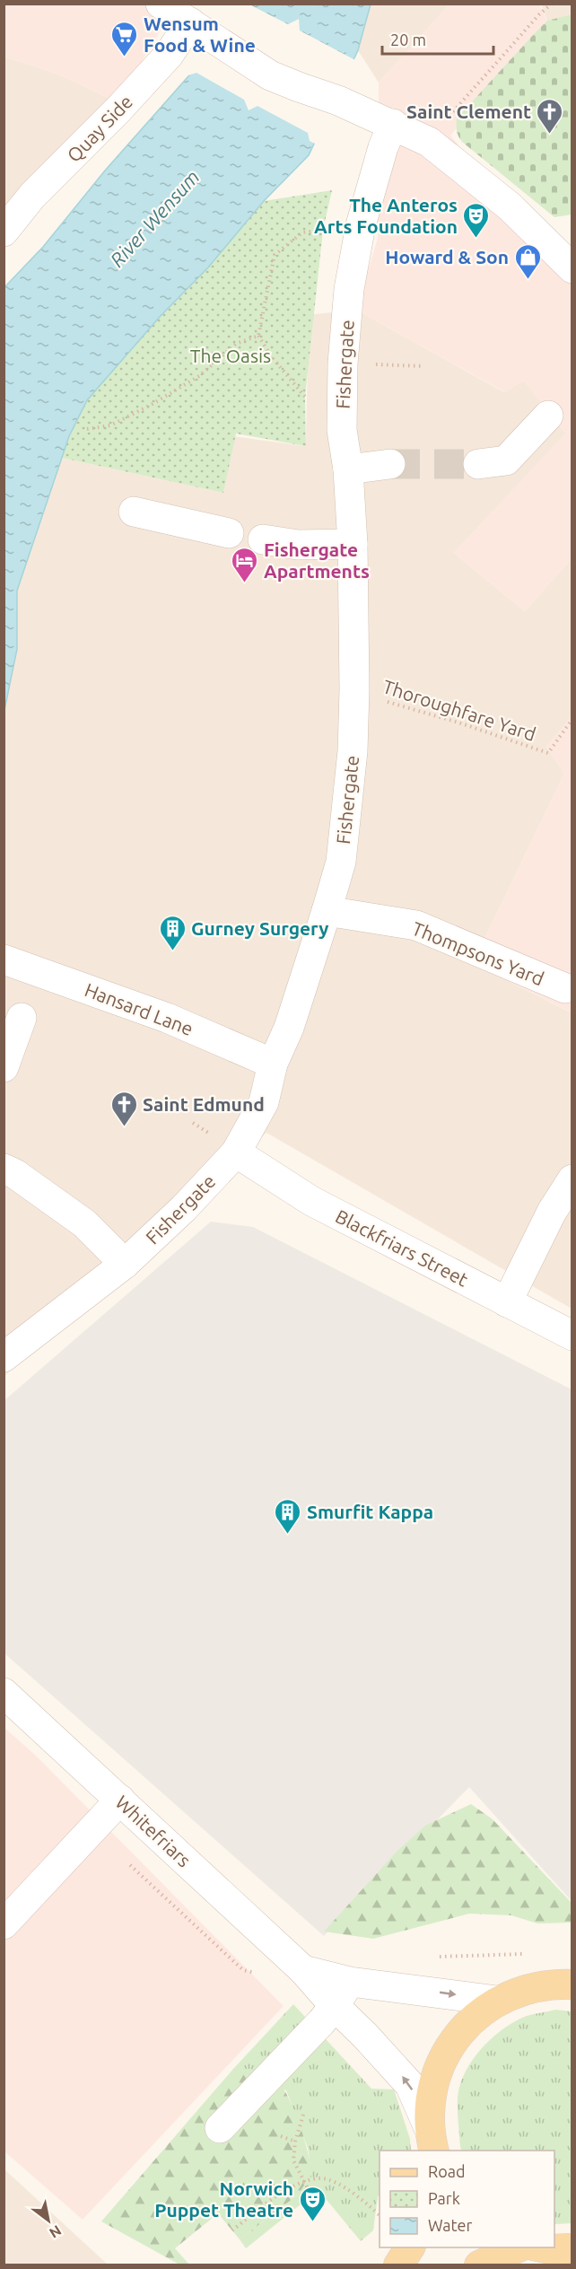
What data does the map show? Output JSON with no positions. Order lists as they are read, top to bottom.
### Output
{
  "streets": {
    "street": [
      "Quay Side",
      "Fishergate",
      "Thompsons Yard",
      "Hansard Lane",
      "Blackfriars Street",
      "Whitefriars"
    ],
    "path": ["Thoroughfare Yard"]
  },
  "crossings": [
    ["Fishergate", "Thoroughfare Yard"],
    ["Fishergate", "Thompsons Yard"],
    ["Fishergate", "Hansard Lane"],
    ["Fishergate", "Blackfriars Street"]
  ],
  "water": ["River Wensum"],
  "parks": ["The Oasis"],
  "places": {
    "supermarket": ["Wensum Food & Wine"],
    "church": ["Saint Clement", "Saint Edmund"],
    "theatre": ["The Anteros Arts Foundation", "Norwich Puppet Theatre"],
    "shop": ["Howard & Son"],
    "hotel": ["Fishergate Apartments"],
    "building": ["Gurney Surgery", "Smurfit Kappa"]
  },
  "legend": ["Road", "Park", "Water"],
  "scale_bar": "20 m",
  "north": "bottom right"
}
